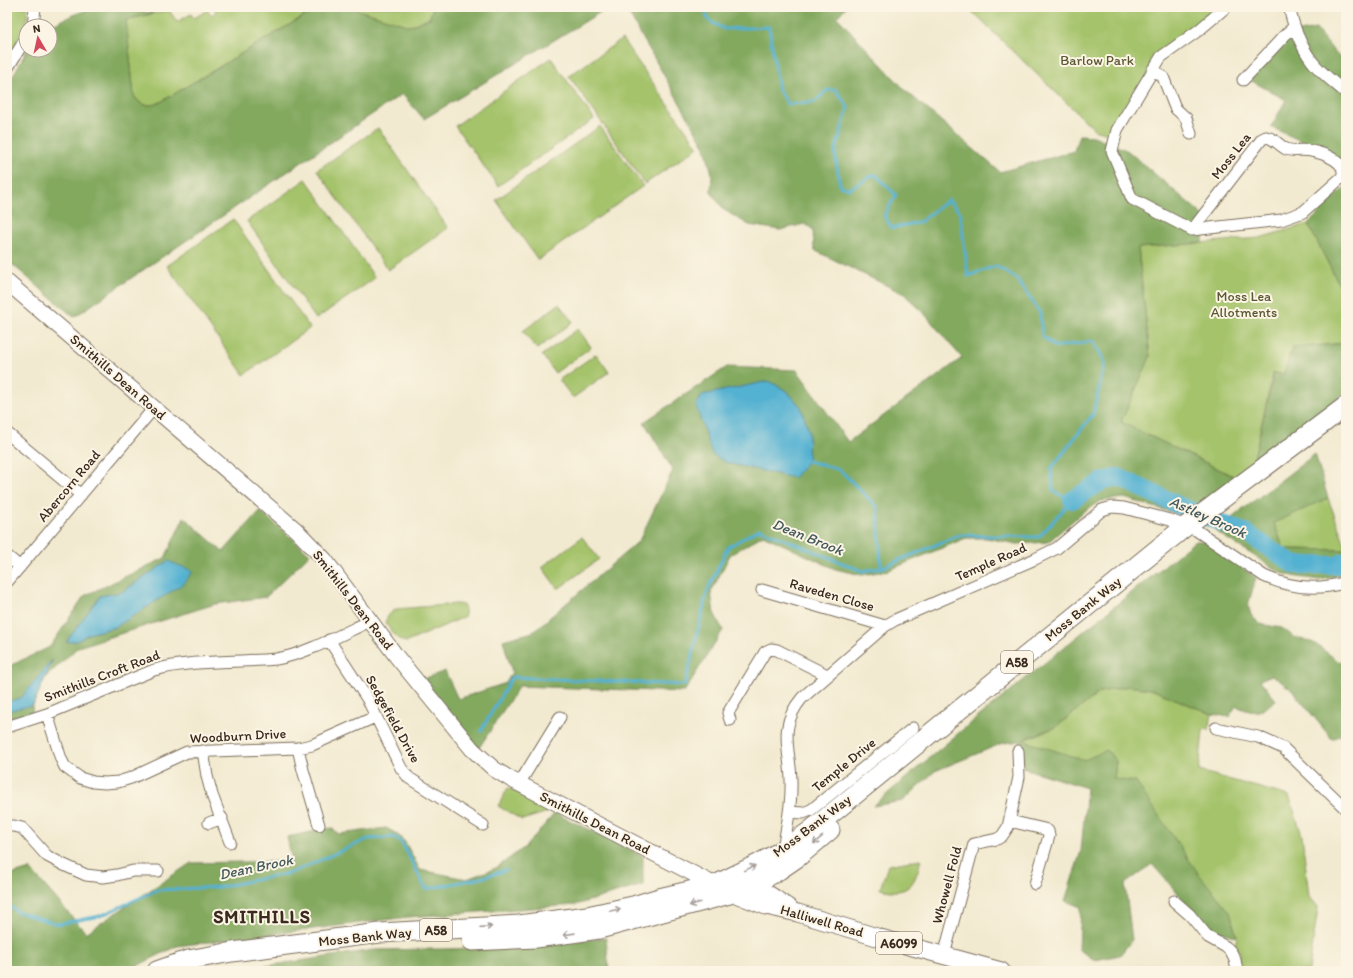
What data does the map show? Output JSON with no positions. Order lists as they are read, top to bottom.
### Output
{
  "streets": {
    "highway": ["Moss Bank Way", "A58"],
    "main road": ["Halliwell Road", "A6099"],
    "street": [
      "Moss Lea",
      "Smithills Dean Road",
      "Abercorn Road",
      "Temple Road",
      "Raveden Close",
      "Smithills Croft Road",
      "Sedgefield Drive",
      "Woodburn Drive",
      "Temple Drive",
      "Whowell Fold"
    ]
  },
  "crossings": [
    ["Smithills Dean Road", "Abercorn Road"],
    ["Smithills Dean Road", "Moss Bank Way"],
    ["Smithills Dean Road", "Smithills Croft Road"],
    ["Smithills Dean Road", "Halliwell Road"],
    ["Temple Road", "Raveden Close"],
    ["Temple Road", "Moss Bank Way"],
    ["Temple Road", "Temple Drive"],
    ["Moss Bank Way", "Halliwell Road"],
    ["Smithills Croft Road", "Sedgefield Drive"],
    ["Smithills Croft Road", "Woodburn Drive"],
    ["Sedgefield Drive", "Woodburn Drive"],
    ["Whowell Fold", "Halliwell Road"]
  ],
  "districts": ["SMITHILLS"],
  "water": ["Astley Brook", "Dean Brook"],
  "parks": ["Barlow Park", "Moss Lea Allotments"],
  "north": "top"
}
